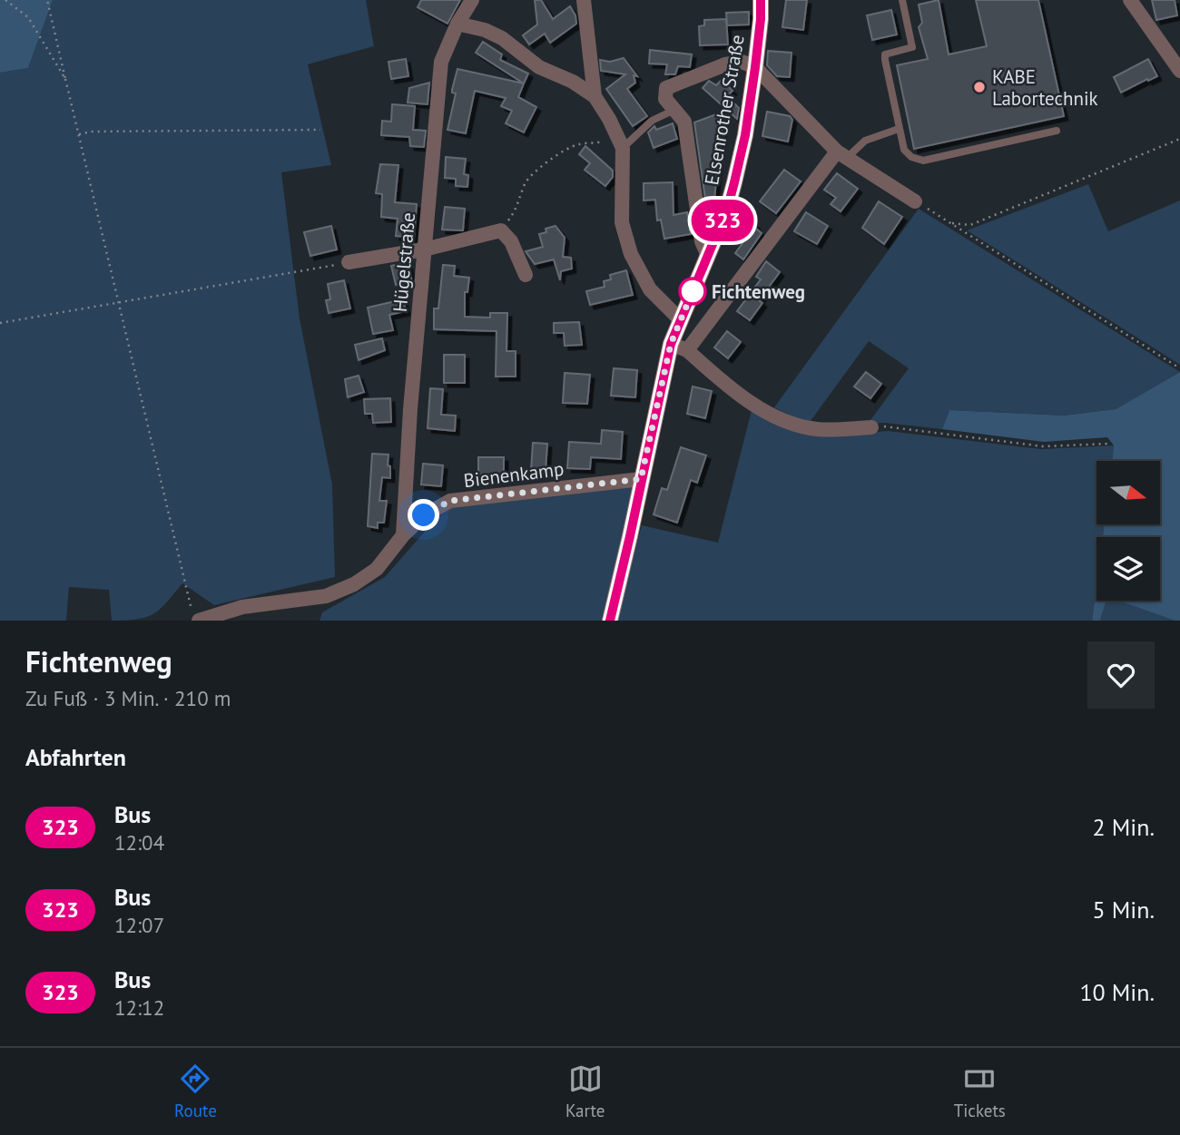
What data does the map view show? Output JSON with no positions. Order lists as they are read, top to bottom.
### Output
{
  "streets": {
    "street": ["Elsenrother Straße", "Hügelstraße", "Bienenkamp"]
  },
  "crossings": [
    ["Elsenrother Straße", "Bienenkamp"],
    ["Hügelstraße", "Bienenkamp"]
  ],
  "places": ["KABE Labortechnik", "Fichtenweg"],
  "lines": ["bus line 323"],
  "north": "right",
  "page": {
    "on_map": "323",
    "heading": [
      ["Fichtenweg", "Zu Fuß · 3 Min. · 210 m"],
      "Abfahrten"
    ],
    "list": [
      {
        "mark": "323",
        "name": "Bus",
        "note": "12:04",
        "value": "2 Min."
      },
      {
        "mark": "323",
        "name": "Bus",
        "note": "12:07",
        "value": "5 Min."
      },
      {
        "mark": "323",
        "name": "Bus",
        "note": "12:12",
        "value": "10 Min."
      }
    ],
    "tabs": ["Route", "Karte", "Tickets"]
  }
}
